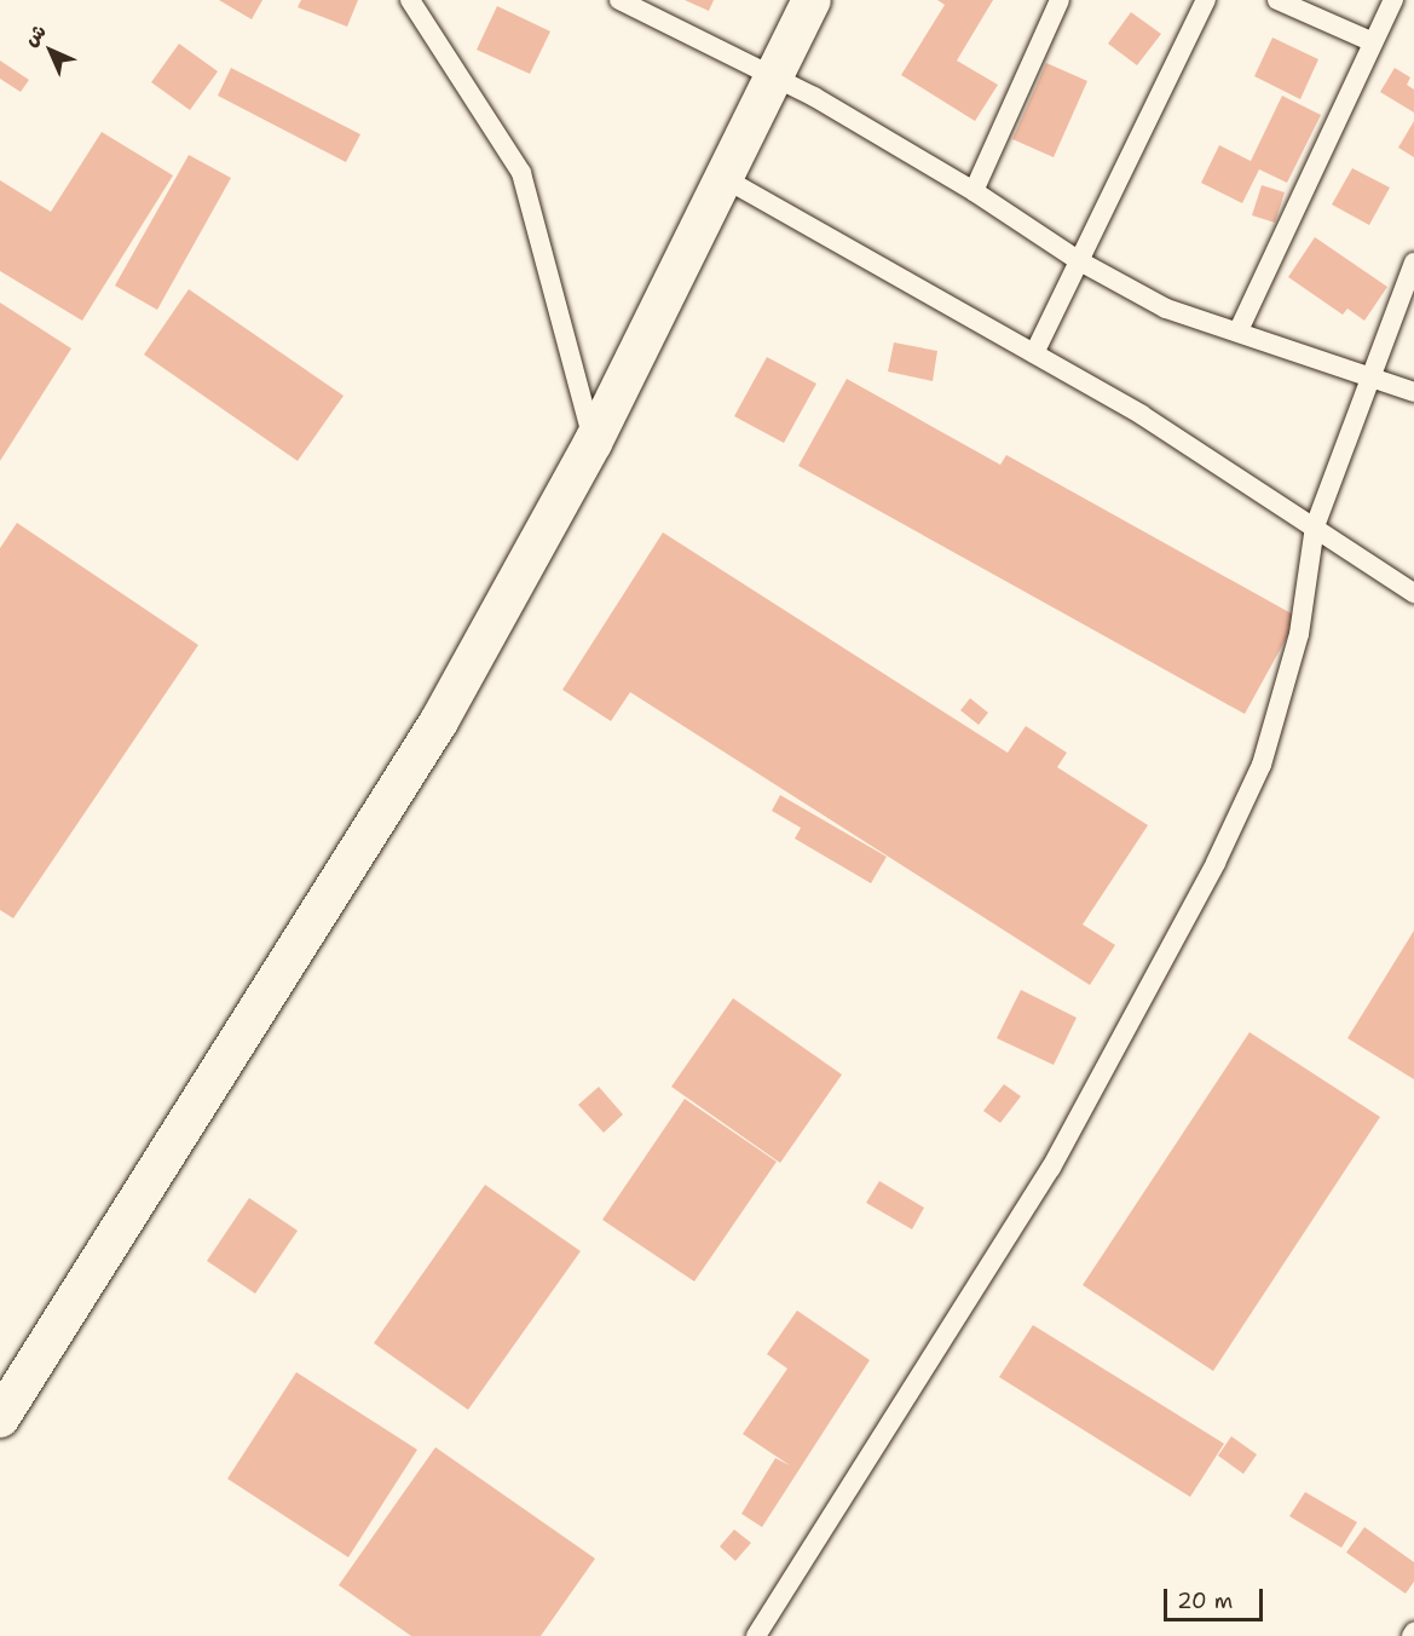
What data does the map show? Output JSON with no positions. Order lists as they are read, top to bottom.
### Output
{
  "scale_bar": "20 m",
  "north": "top left"
}
